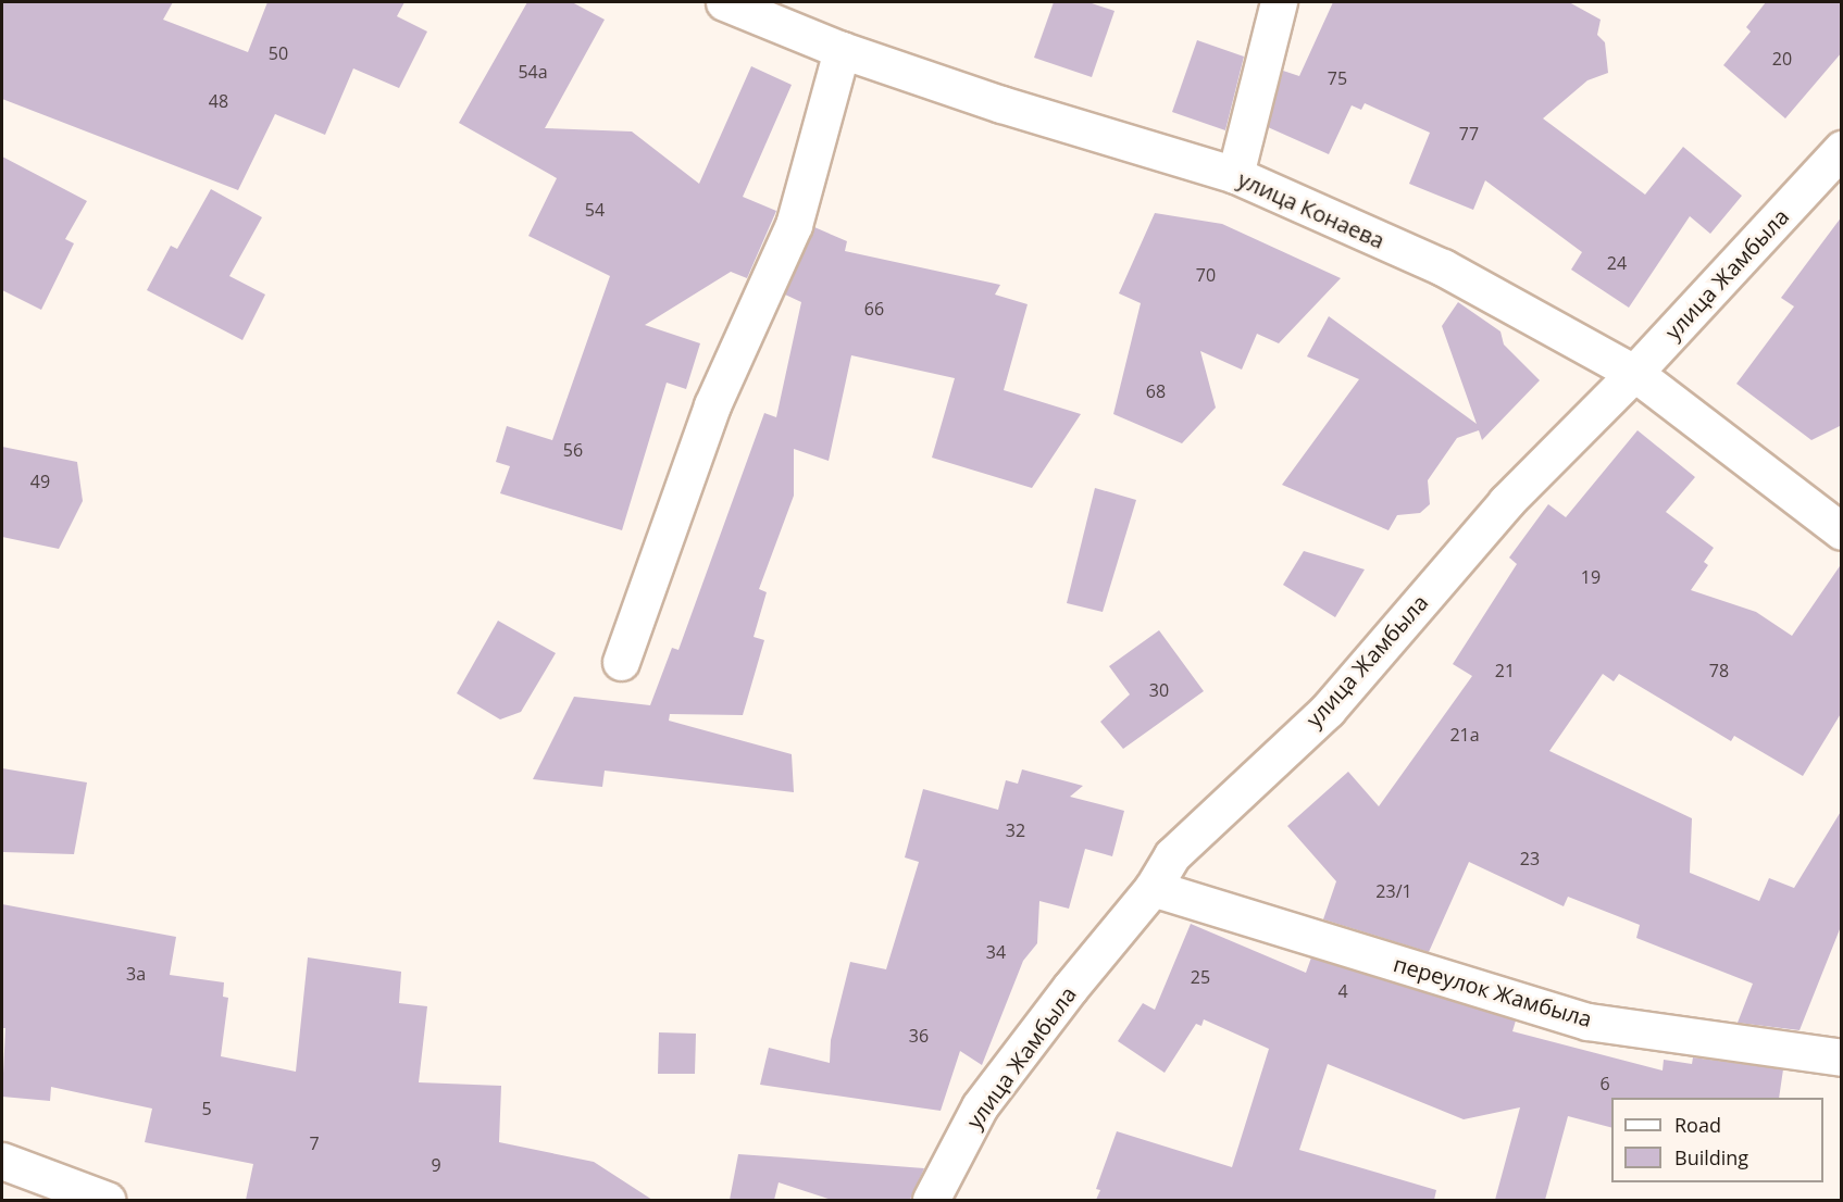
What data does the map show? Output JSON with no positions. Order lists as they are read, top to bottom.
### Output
{
  "streets": {
    "street": ["улица Конаева", "улица Жамбыла", "переулок Жамбыла"]
  },
  "crossings": [
    ["улица Конаева", "улица Жамбыла"],
    ["улица Жамбыла", "переулок Жамбыла"]
  ],
  "house_numbers": [
    "50",
    "20",
    "54а",
    "75",
    "48",
    "77",
    "54",
    "24",
    "70",
    "66",
    "68",
    "56",
    "49",
    "19",
    "21",
    "78",
    "30",
    "21а",
    "32",
    "23",
    "23/1",
    "34",
    "3а",
    "25",
    "4",
    "36",
    "6",
    "5",
    "7",
    "9"
  ],
  "legend": ["Road", "Building"]
}
